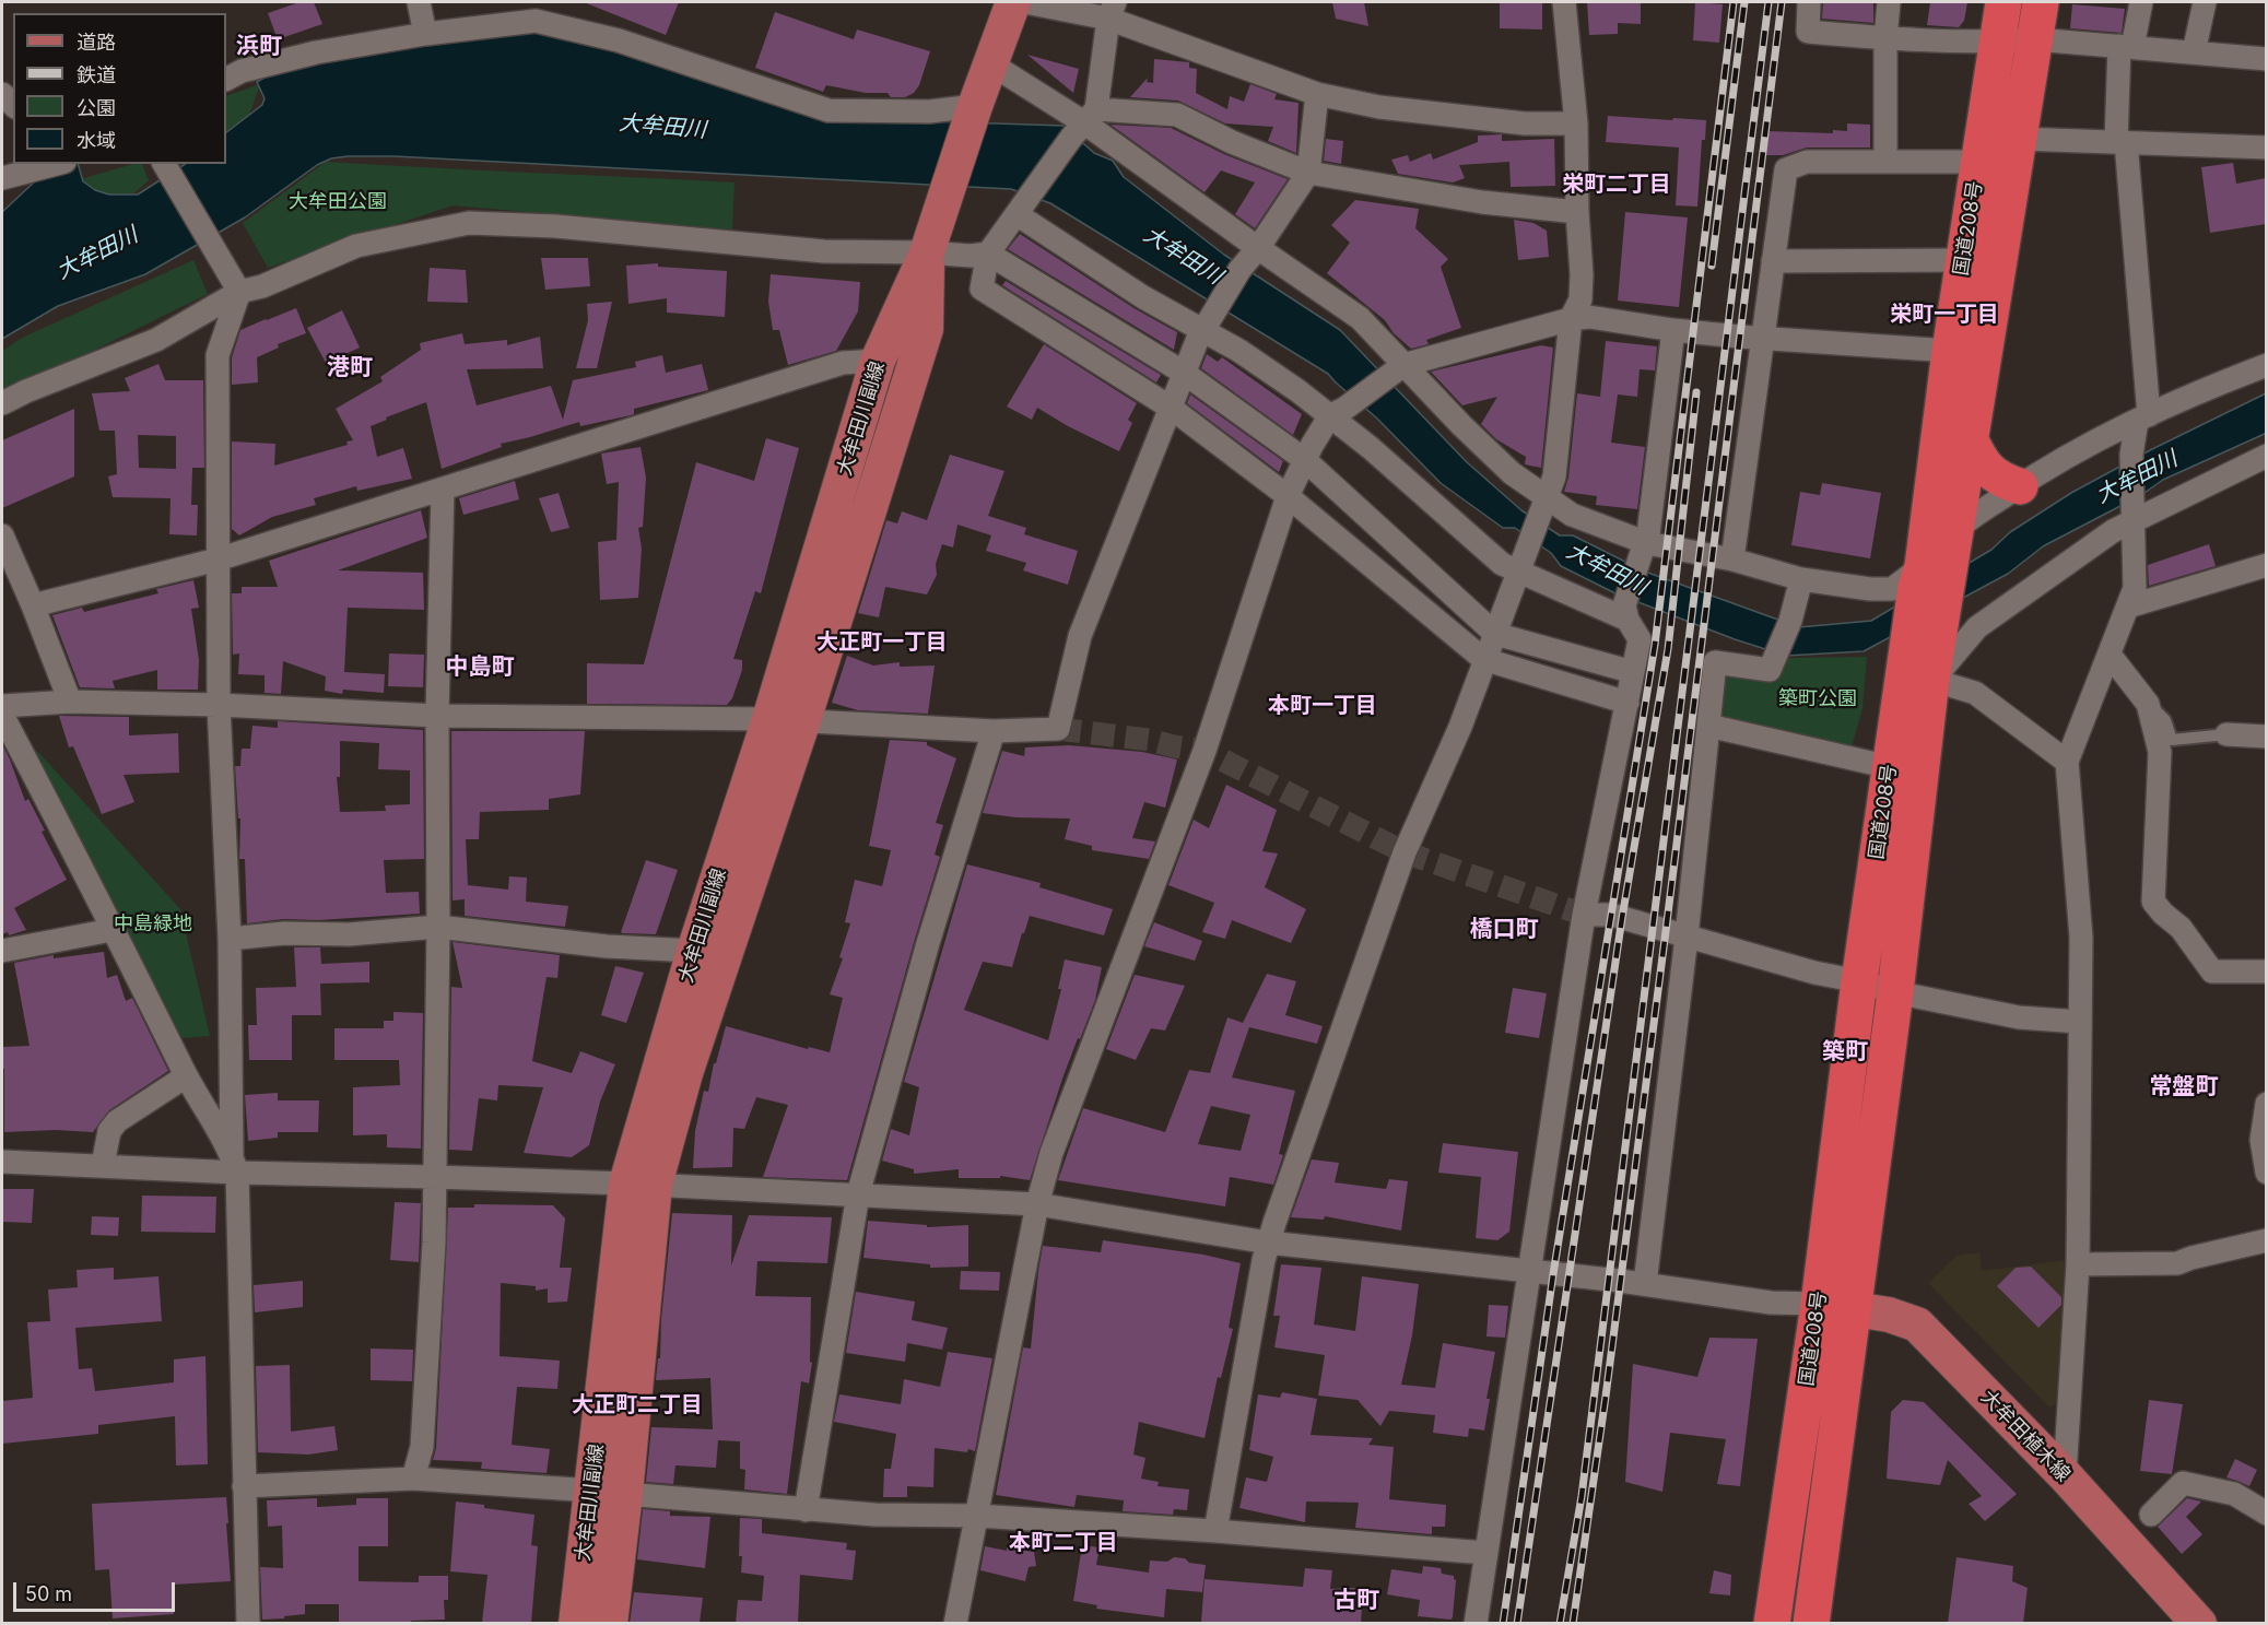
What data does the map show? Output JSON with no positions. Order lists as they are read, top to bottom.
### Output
{
  "streets": {
    "highway": ["国道208号"],
    "main road": ["大牟田川副線", "大牟田植木線"]
  },
  "crossings": [
    ["国道208号", "大牟田植木線"]
  ],
  "districts": [
    "浜町",
    "栄町二丁目",
    "栄町一丁目",
    "港町",
    "大正町一丁目",
    "中島町",
    "本町一丁目",
    "橋口町",
    "築町",
    "常盤町",
    "大正町二丁目",
    "本町二丁目",
    "古町"
  ],
  "water": ["大牟田川"],
  "parks": ["大牟田公園", "築町公園", "中島緑地"],
  "legend": [
    "道路",
    "鉄道",
    "公園",
    "水域"
  ],
  "scale_bar": "50 m"
}
